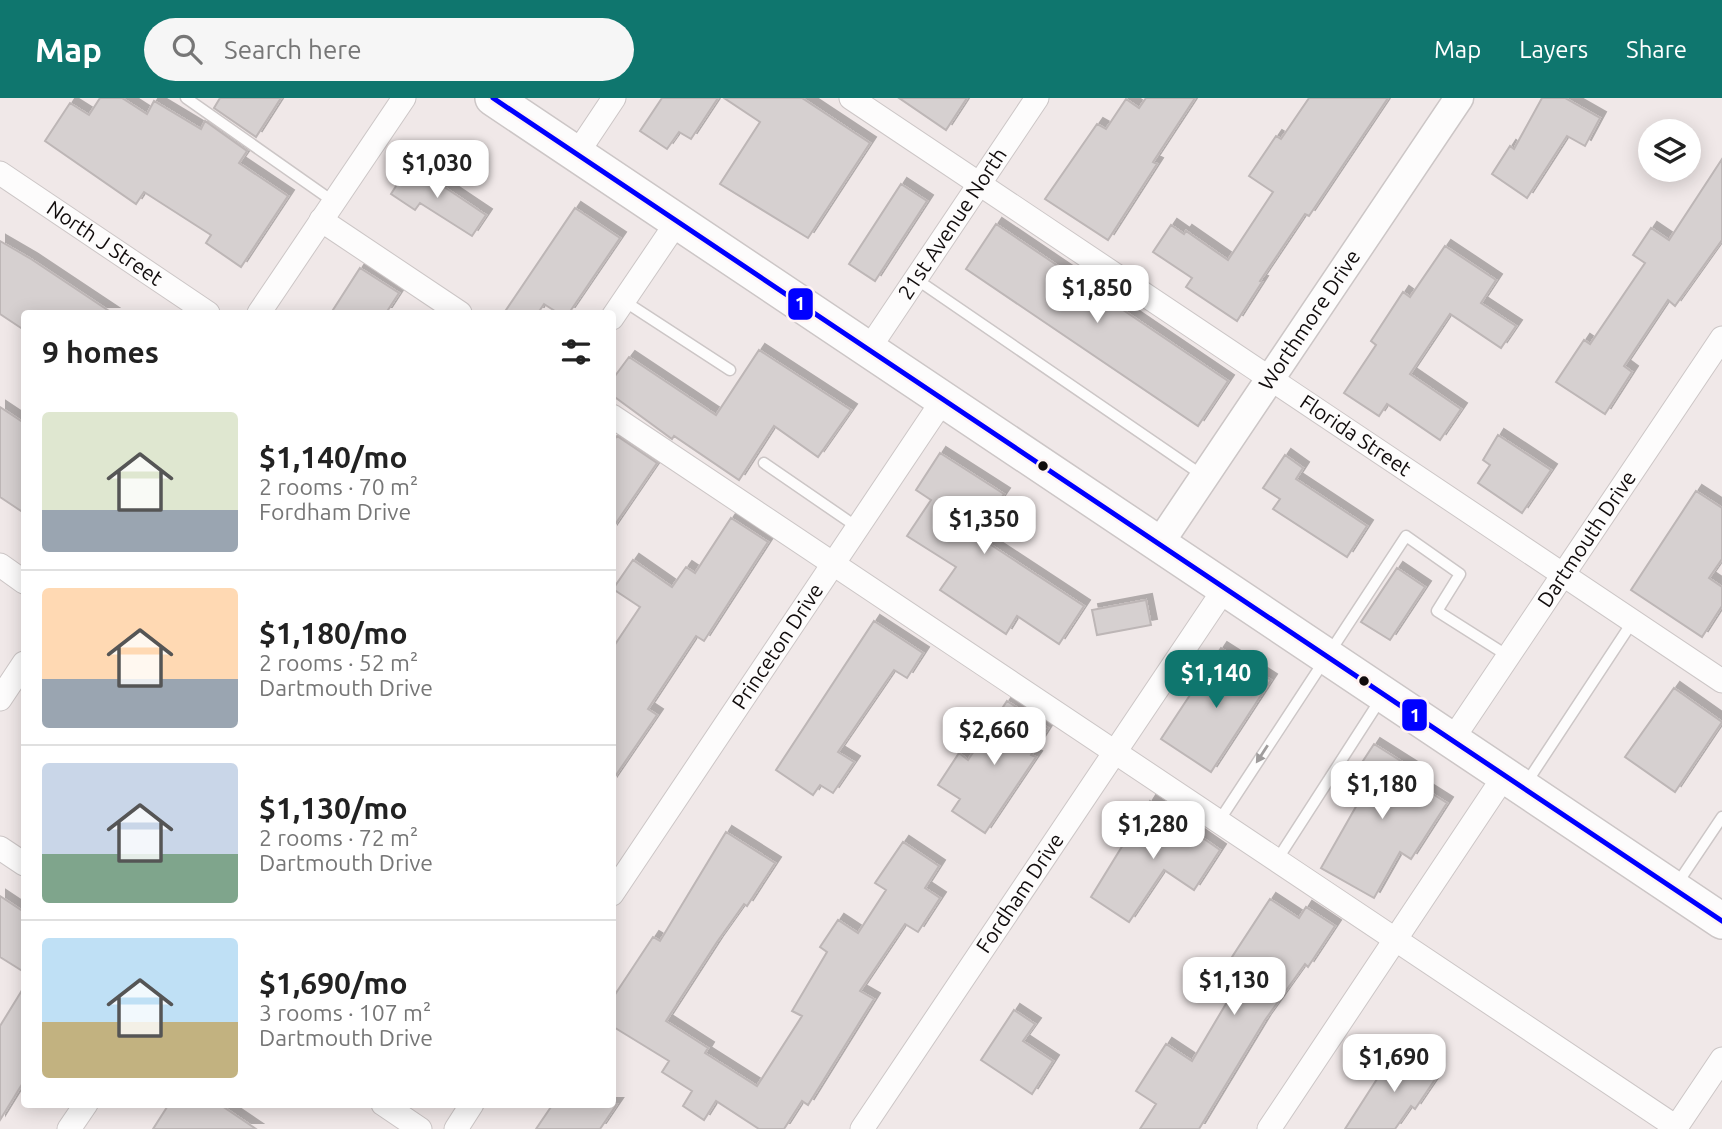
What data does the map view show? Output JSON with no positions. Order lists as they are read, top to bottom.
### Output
{
  "streets": {
    "street": [
      "21st Avenue North",
      "North J Street",
      "Worthmore Drive",
      "Florida Street",
      "Dartmouth Drive",
      "Princeton Drive",
      "Fordham Drive"
    ]
  },
  "crossings": [
    ["21st Avenue North", "Florida Street"],
    ["Worthmore Drive", "Florida Street"],
    ["Florida Street", "Dartmouth Drive"]
  ],
  "lines": ["transit line 1"],
  "page": {
    "header": "Map",
    "search": "Search here",
    "nav": ["Map", "Layers", "Share"],
    "price": [
      "$1,030",
      "$1,850",
      "$1,350",
      "$1,140",
      "$2,660",
      "$1,180",
      "$1,280",
      "$1,130",
      "$1,690"
    ],
    "heading": "9 homes",
    "list": [
      {
        "name": "$1,140/mo",
        "note": "2 rooms · 70 m² · Fordham Drive"
      },
      {
        "name": "$1,180/mo",
        "note": "2 rooms · 52 m² · Dartmouth Drive"
      },
      {
        "name": "$1,130/mo",
        "note": "2 rooms · 72 m² · Dartmouth Drive"
      },
      {
        "name": "$1,690/mo",
        "note": "3 rooms · 107 m² · Dartmouth Drive"
      }
    ]
  }
}
